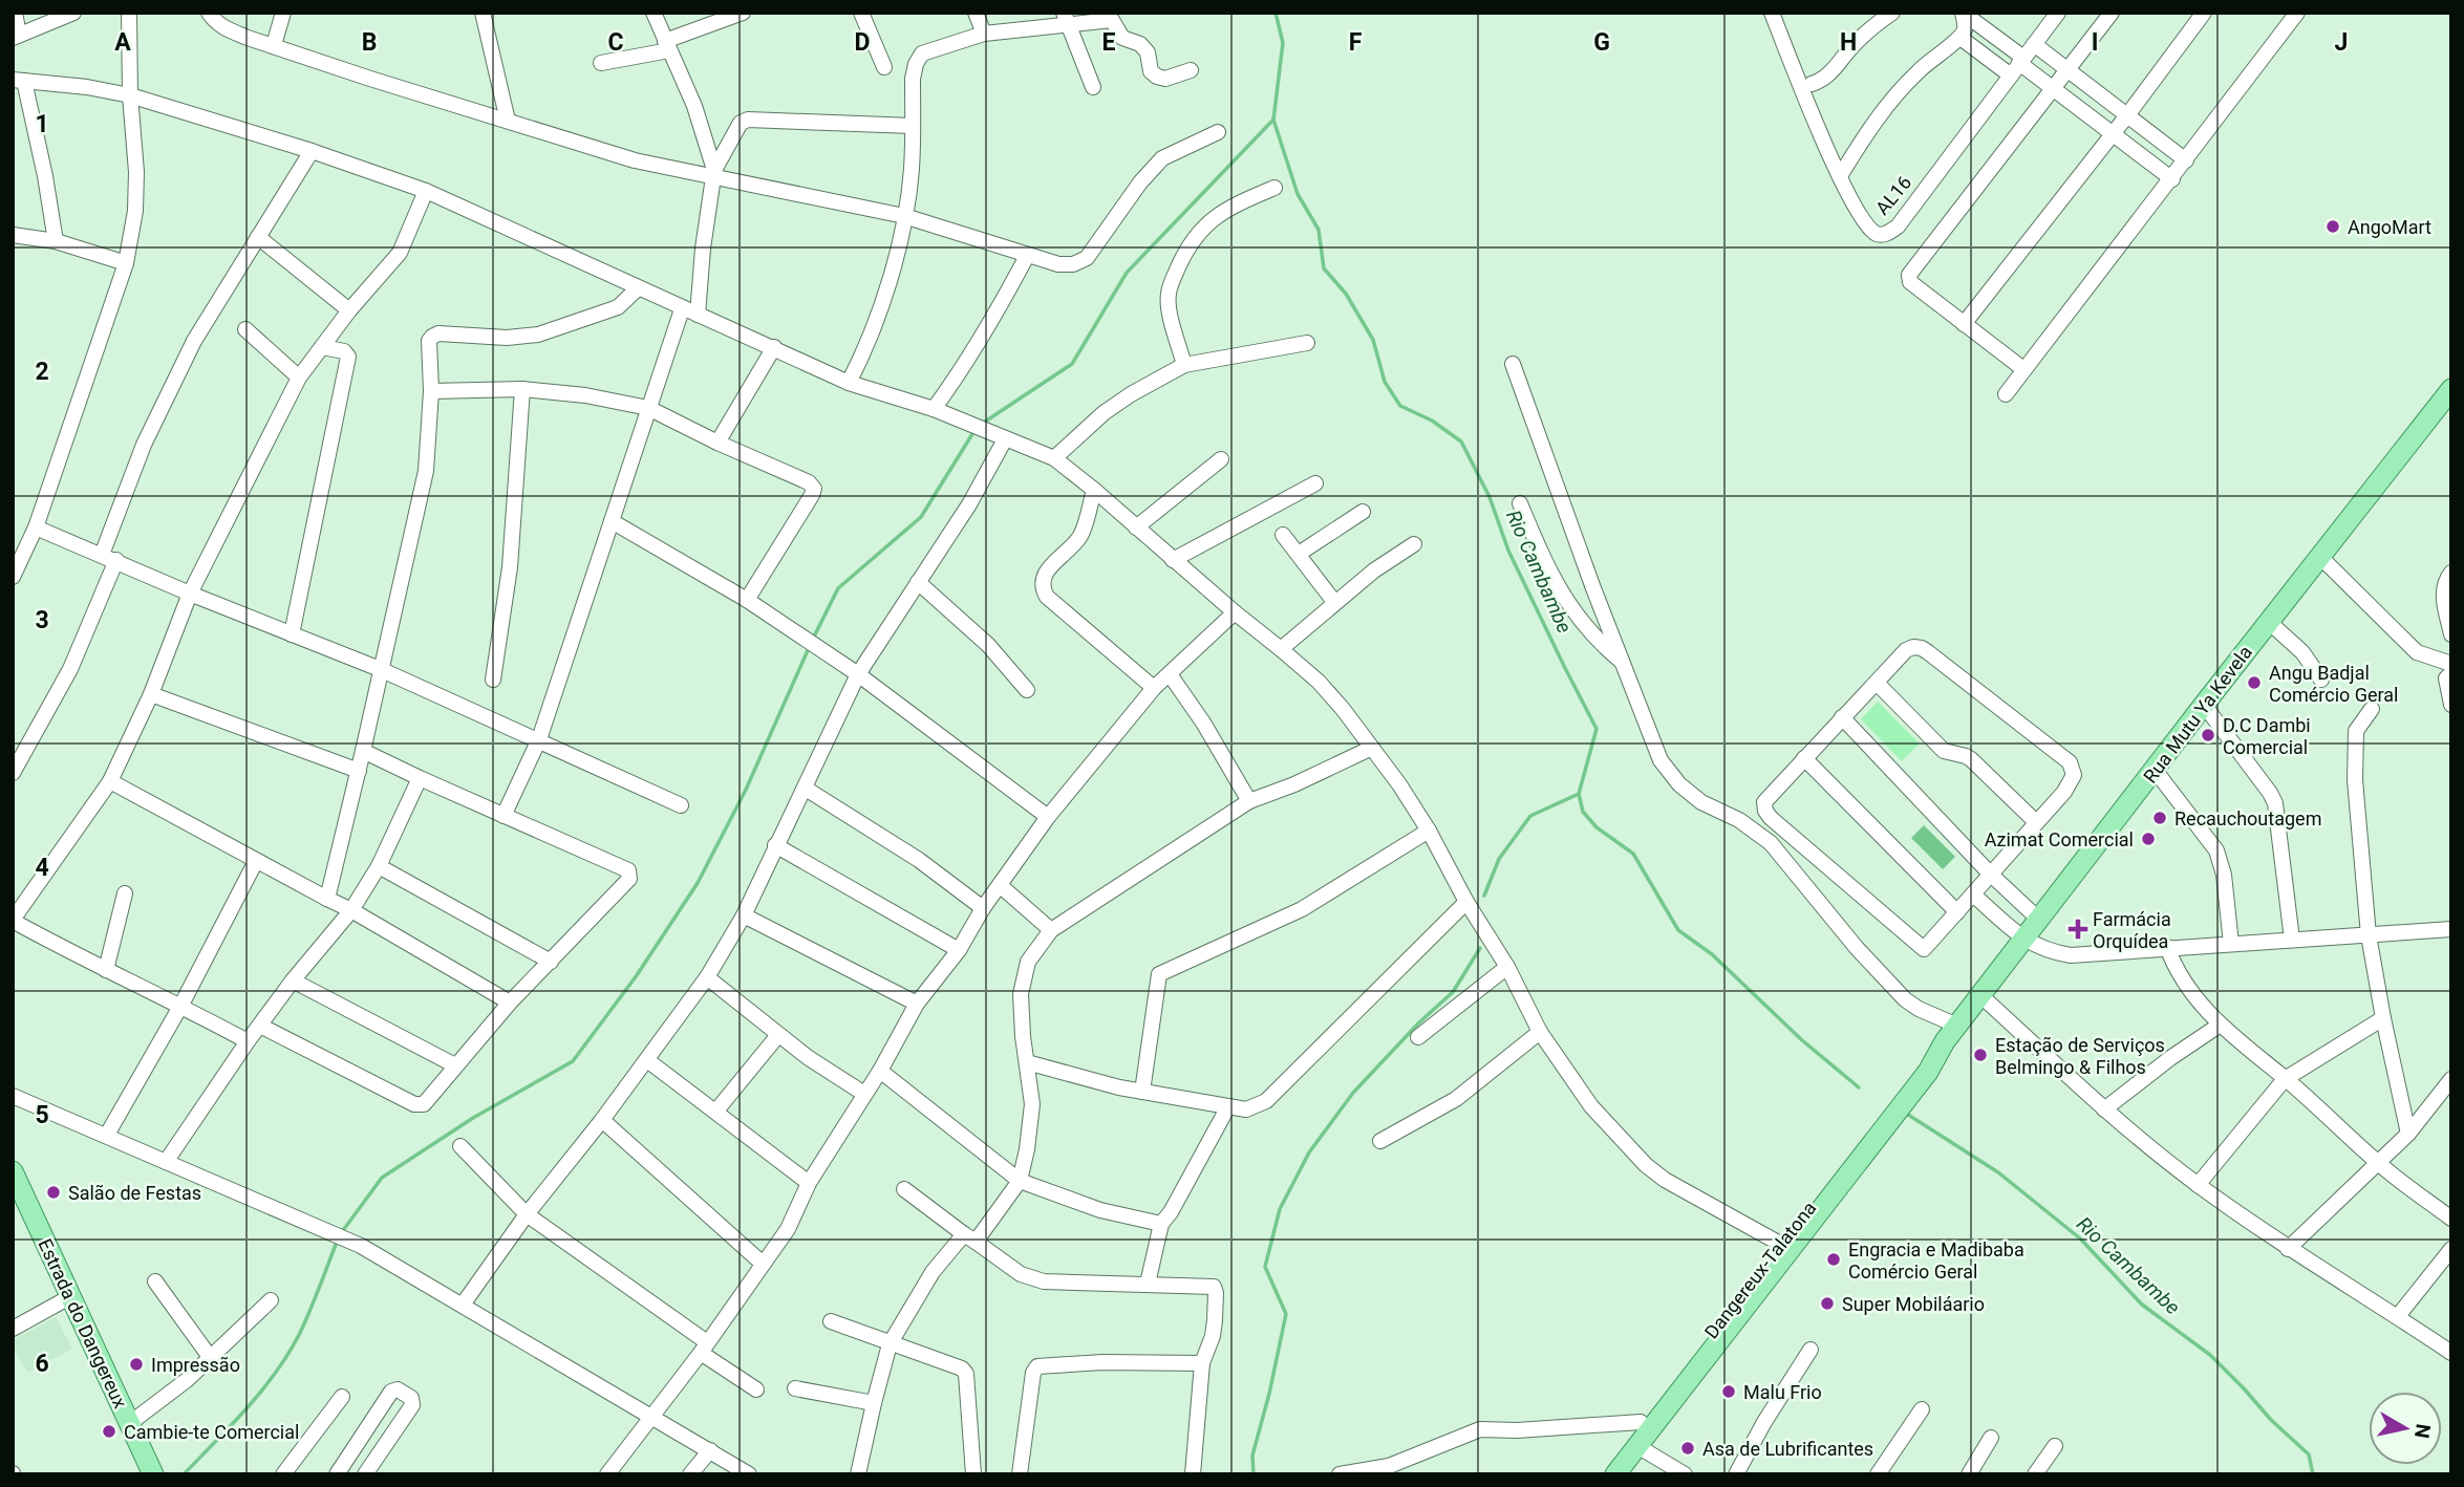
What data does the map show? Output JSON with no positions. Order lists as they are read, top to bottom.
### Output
{
  "streets": {
    "main road": ["Rua Mutu Ya Kevela", "Dangereux-Talatona", "Estrada do Dangereux"],
    "street": ["AL16"]
  },
  "crossings": [
    ["Rua Mutu Ya Kevela", "Dangereux-Talatona"]
  ],
  "water": ["Rio Cambambe"],
  "places": {
    "other": [
      "AngoMart",
      "Angu Badjal Comércio Geral",
      "D.C Dambi Comercial",
      "Recauchoutagem",
      "Azimat Comercial",
      "Estação de Serviços Belmingo & Filhos",
      "Salão de Festas",
      "Engracia e Madibaba Comércio Geral",
      "Super Mobiláario",
      "Impressão",
      "Malu Frio",
      "Cambie-te Comercial",
      "Asa de Lubrificantes"
    ],
    "health": ["Farmácia Orquídea"]
  },
  "north": "right",
  "grid": {
    "columns": [
      "A",
      "B",
      "C",
      "D",
      "E",
      "F",
      "G",
      "H",
      "I",
      "J"
    ],
    "rows": [
      "1",
      "2",
      "3",
      "4",
      "5",
      "6"
    ]
  }
}
